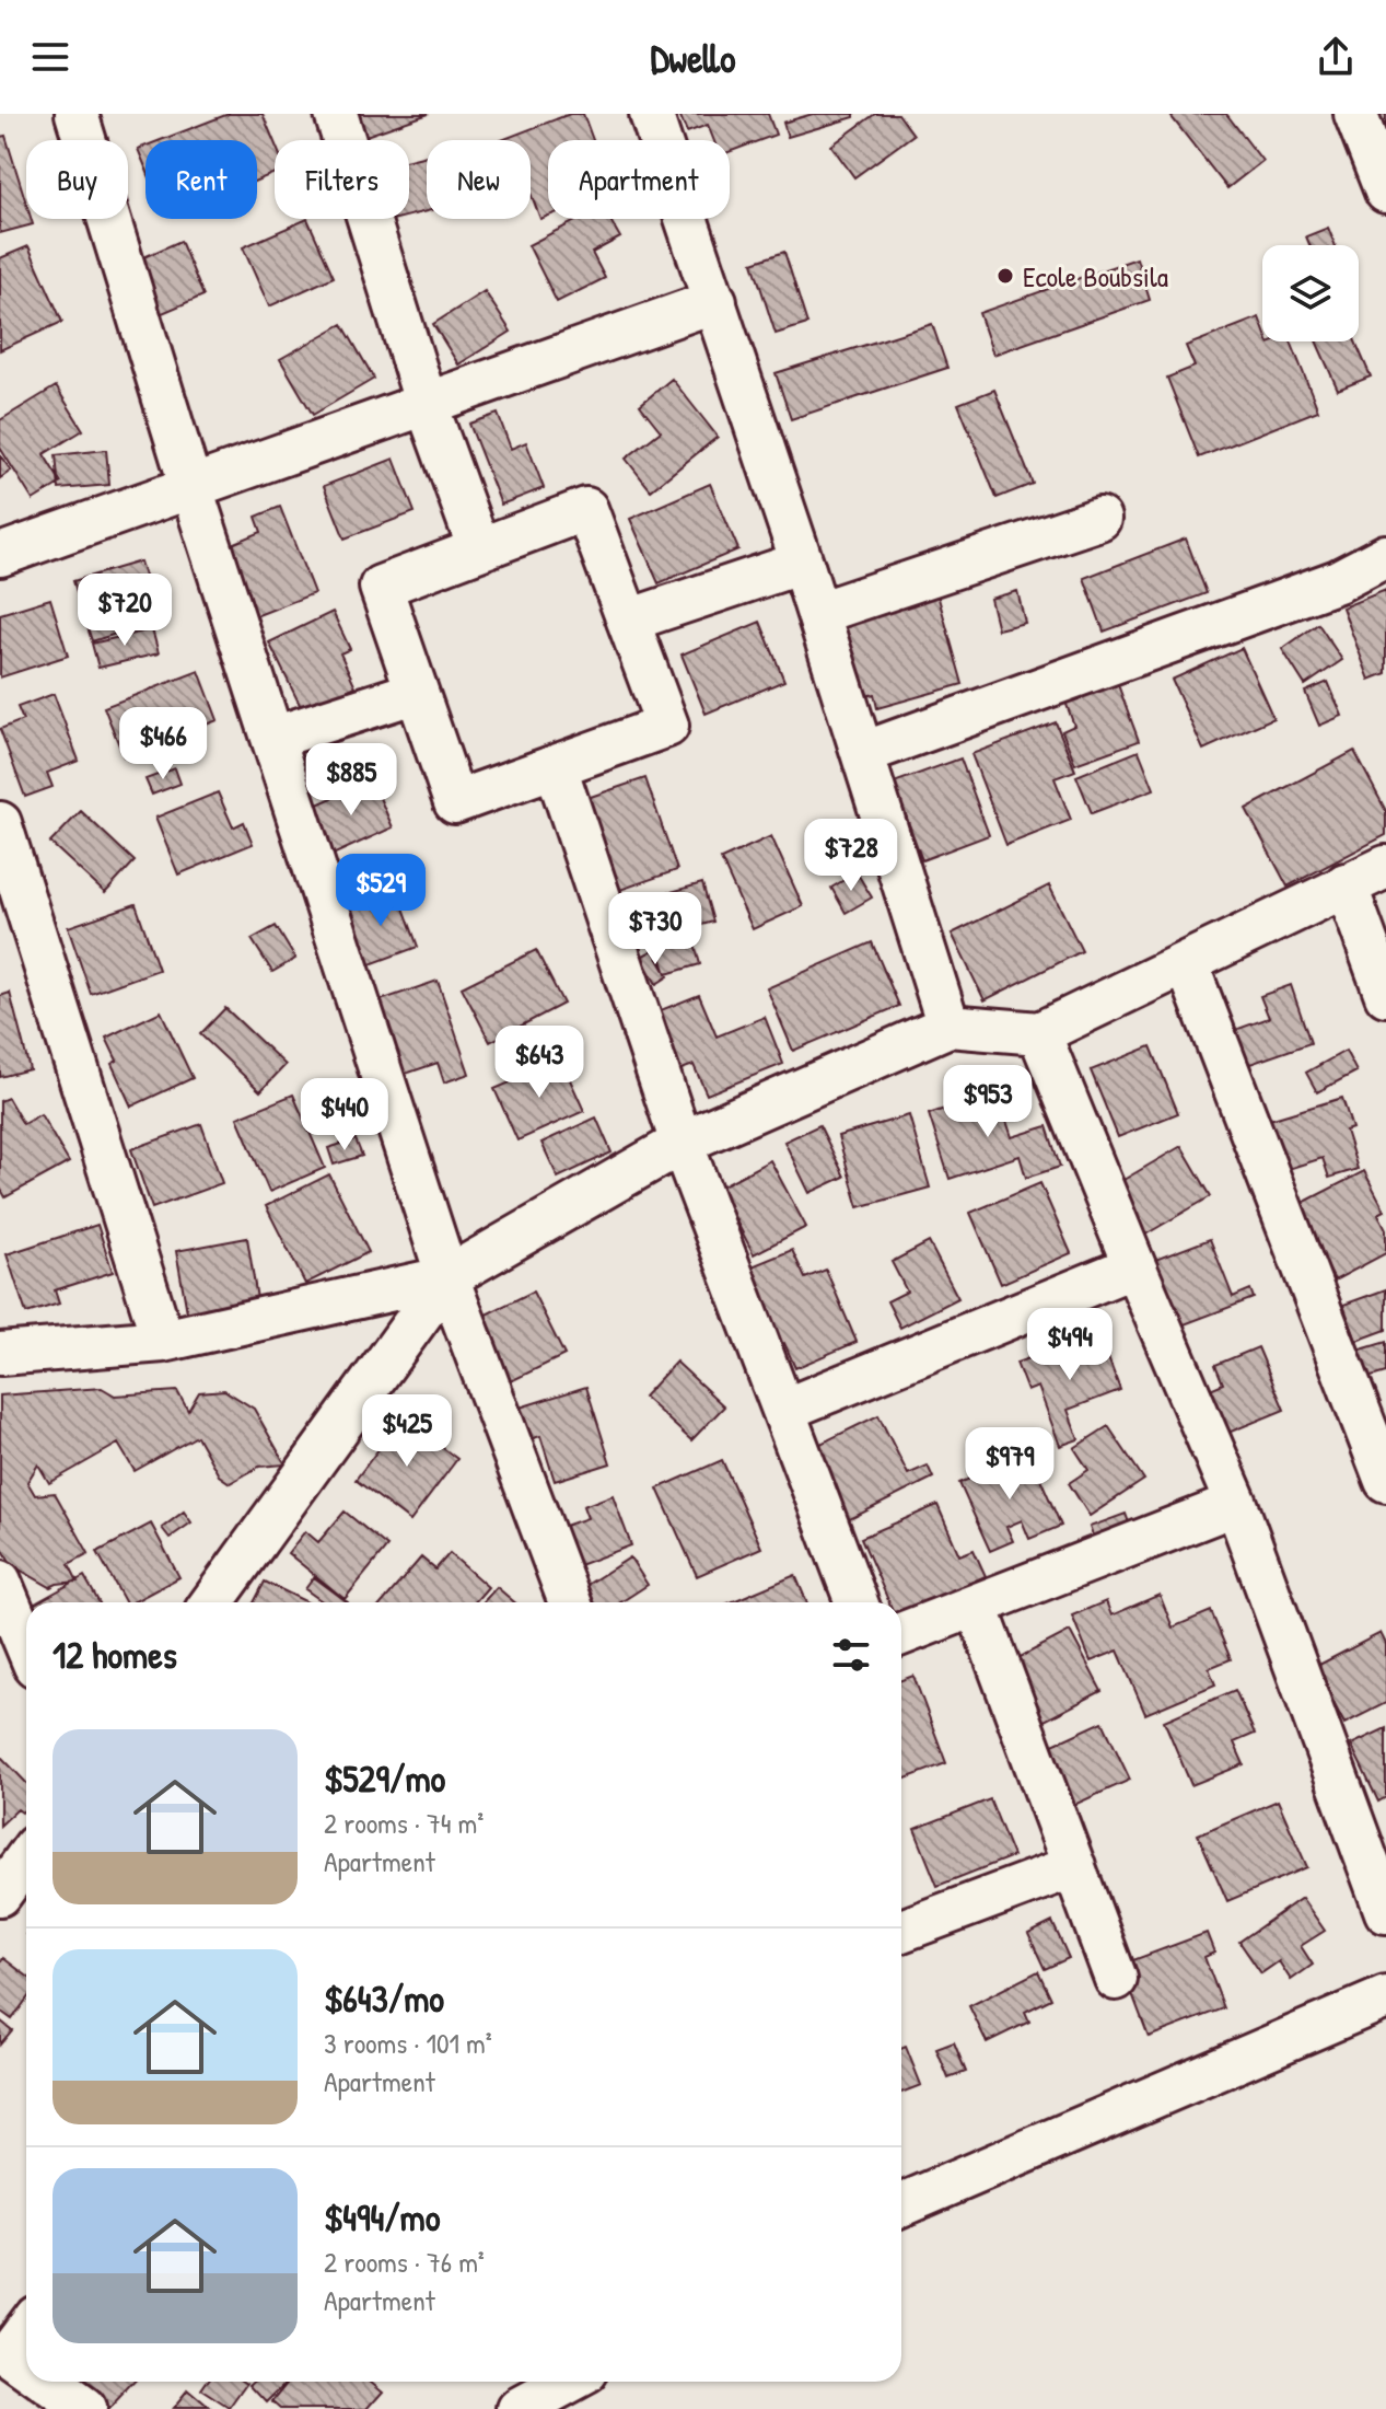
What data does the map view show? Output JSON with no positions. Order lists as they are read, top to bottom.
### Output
{
  "places": ["Ecole Boubsila"],
  "page": {
    "header": "Dwello",
    "chip": [
      "Buy",
      "Rent",
      "Filters",
      "New",
      "Apartment"
    ],
    "price": [
      "$720",
      "$466",
      "$885",
      "$728",
      "$529",
      "$730",
      "$643",
      "$953",
      "$440",
      "$494",
      "$425",
      "$979"
    ],
    "heading": "12 homes",
    "list": [
      {
        "name": "$529/mo",
        "note": "2 rooms · 74 m² · Apartment"
      },
      {
        "name": "$643/mo",
        "note": "3 rooms · 101 m² · Apartment"
      },
      {
        "name": "$494/mo",
        "note": "2 rooms · 76 m² · Apartment"
      }
    ]
  }
}
